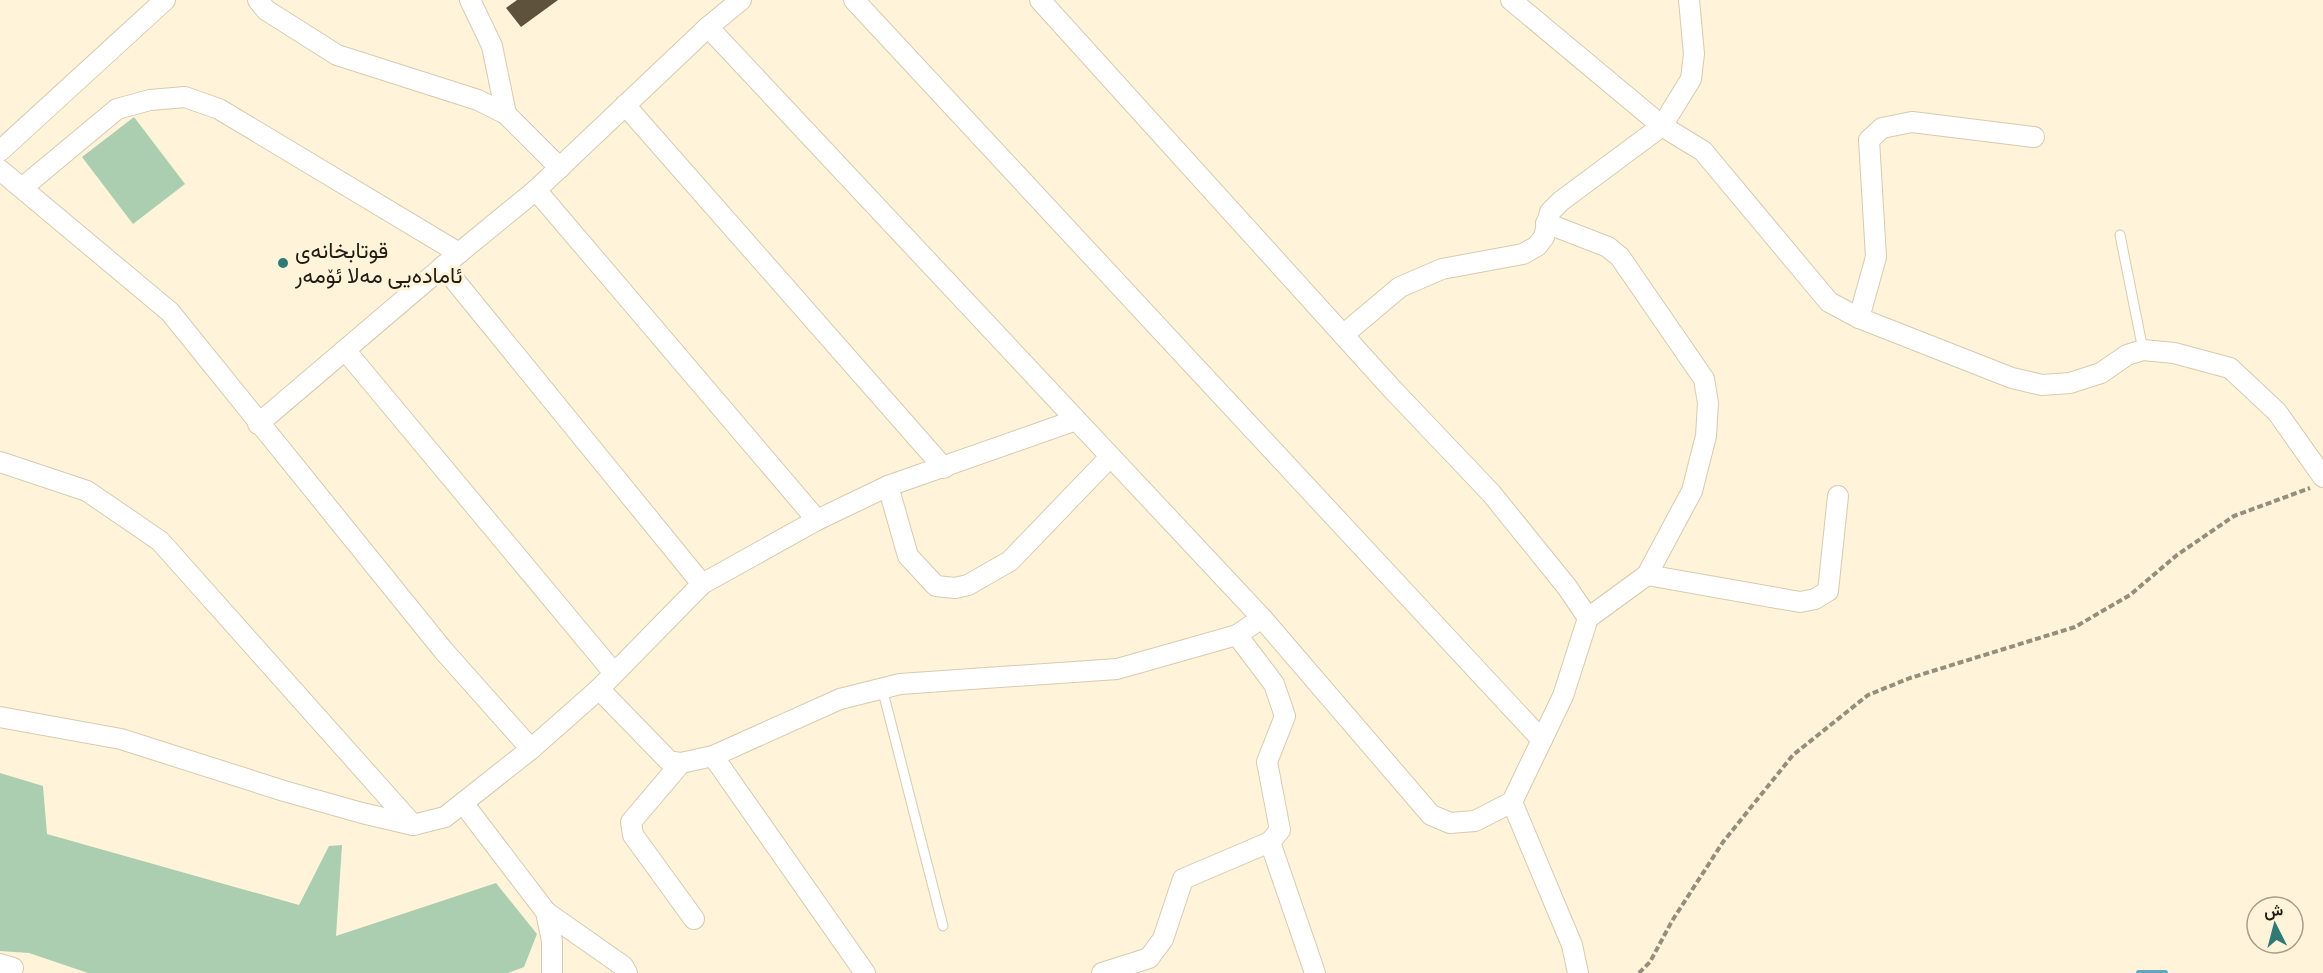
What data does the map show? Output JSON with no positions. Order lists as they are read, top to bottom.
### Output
{
  "places": ["قوتابخانەی ئامادەیی مەلا ئۆمەر"],
  "north": "top"
}
